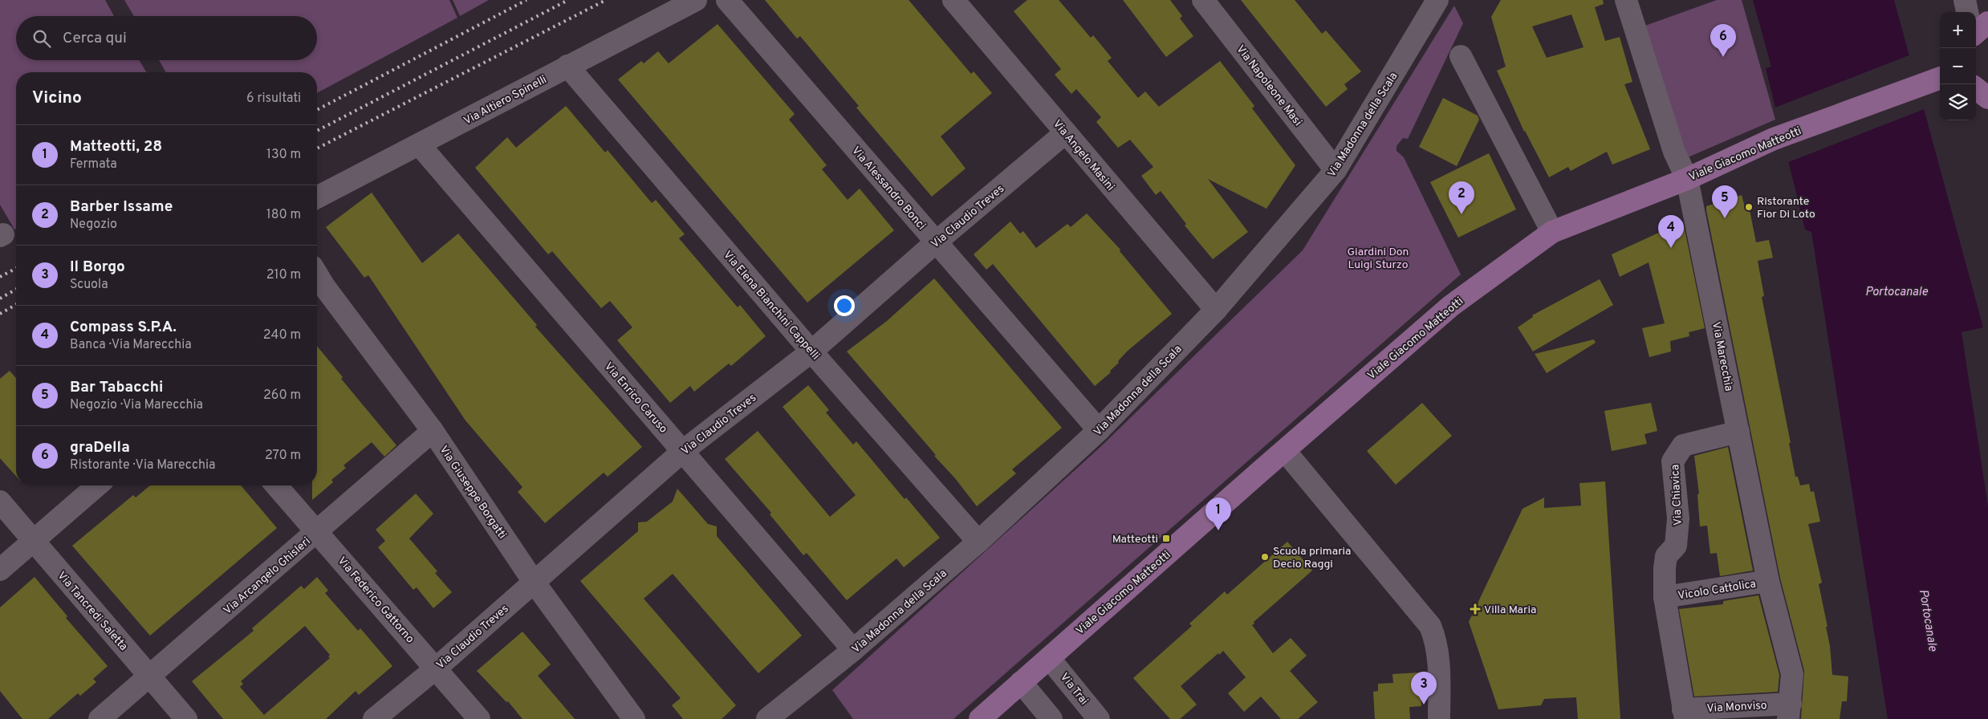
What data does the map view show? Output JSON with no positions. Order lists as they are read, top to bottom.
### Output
{
  "streets": {
    "main road": ["Viale Giacomo Matteotti"],
    "street": [
      "Via Napoleone Masi",
      "Via Altiero Spinelli",
      "Via Madonna della Scala",
      "Via Angelo Masini",
      "Via Alessandro Bonci",
      "Via Claudio Treves",
      "Via Elena Bianchini Cappelli",
      "Via Marecchia",
      "Via Enrico Caruso",
      "Via Giuseppe Borgatti",
      "Via Chiavica",
      "Via Arcangelo Ghisleri",
      "Vicolo Cattolica",
      "Via Federico Gattorno",
      "Via Tancredi Saletta",
      "Via Trai",
      "Via Monviso"
    ]
  },
  "crossings": [
    ["Via Napoleone Masi", "Via Madonna della Scala"],
    ["Via Altiero Spinelli", "Via Elena Bianchini Cappelli"],
    ["Via Altiero Spinelli", "Via Enrico Caruso"],
    ["Via Madonna della Scala", "Via Angelo Masini"],
    ["Via Madonna della Scala", "Via Alessandro Bonci"],
    ["Via Madonna della Scala", "Via Elena Bianchini Cappelli"],
    ["Via Madonna della Scala", "Via Enrico Caruso"],
    ["Viale Giacomo Matteotti", "Via Marecchia"],
    ["Viale Giacomo Matteotti", "Via Trai"],
    ["Via Angelo Masini", "Via Claudio Treves"],
    ["Via Alessandro Bonci", "Via Claudio Treves"],
    ["Via Claudio Treves", "Via Elena Bianchini Cappelli"],
    ["Via Claudio Treves", "Via Enrico Caruso"],
    ["Via Claudio Treves", "Via Giuseppe Borgatti"],
    ["Via Claudio Treves", "Via Federico Gattorno"],
    ["Via Marecchia", "Via Chiavica"],
    ["Via Marecchia", "Vicolo Cattolica"],
    ["Via Marecchia", "Via Monviso"],
    ["Via Giuseppe Borgatti", "Via Arcangelo Ghisleri"],
    ["Via Chiavica", "Vicolo Cattolica"],
    ["Via Chiavica", "Via Monviso"],
    ["Via Arcangelo Ghisleri", "Via Federico Gattorno"],
    ["Via Arcangelo Ghisleri", "Via Tancredi Saletta"]
  ],
  "water": ["Portocanale"],
  "parks": ["Giardini Don Luigi Sturzo"],
  "places": {
    "other": ["Ristorante Fior Di Loto", "Scuola primaria Decio Raggi"],
    "transit": ["Matteotti"],
    "health": ["Villa Maria"]
  },
  "page": {
    "map_buttons": ["+", "−"],
    "search": "Cerca qui",
    "pins": [
      "6",
      "2",
      "5",
      "4",
      "1",
      "3"
    ],
    "heading": ["Vicino", "6 risultati"],
    "list": [
      {
        "mark": "1",
        "name": "Matteotti, 28",
        "note": "Fermata",
        "value": "130 m"
      },
      {
        "mark": "2",
        "name": "Barber Issame",
        "note": "Negozio",
        "value": "180 m"
      },
      {
        "mark": "3",
        "name": "Il Borgo",
        "note": "Scuola",
        "value": "210 m"
      },
      {
        "mark": "4",
        "name": "Compass S.P.A.",
        "note": "Banca · Via Marecchia",
        "value": "240 m"
      },
      {
        "mark": "5",
        "name": "Bar Tabacchi",
        "note": "Negozio · Via Marecchia",
        "value": "260 m"
      },
      {
        "mark": "6",
        "name": "graDella",
        "note": "Ristorante · Via Marecchia",
        "value": "270 m"
      }
    ]
  }
}
